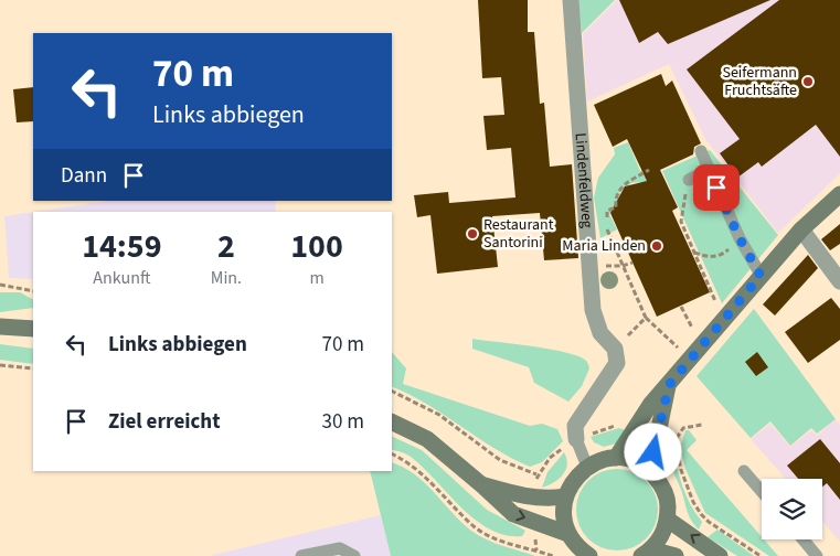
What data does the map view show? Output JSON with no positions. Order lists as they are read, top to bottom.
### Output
{
  "streets": {
    "street": ["Lindenfeldweg"]
  },
  "places": ["Seifermann Fruchtsäfte", "Restaurant Santorini", "Maria Linden"],
  "page": {
    "turn": ["70 m", "Links abbiegen"],
    "then": "Dann",
    "eta": [
      "14:59",
      "Ankunft",
      "2",
      "Min.",
      "100",
      "m"
    ],
    "list": [
      {
        "name": "Links abbiegen",
        "value": "70 m"
      },
      {
        "name": "Ziel erreicht",
        "value": "30 m"
      }
    ]
  }
}
